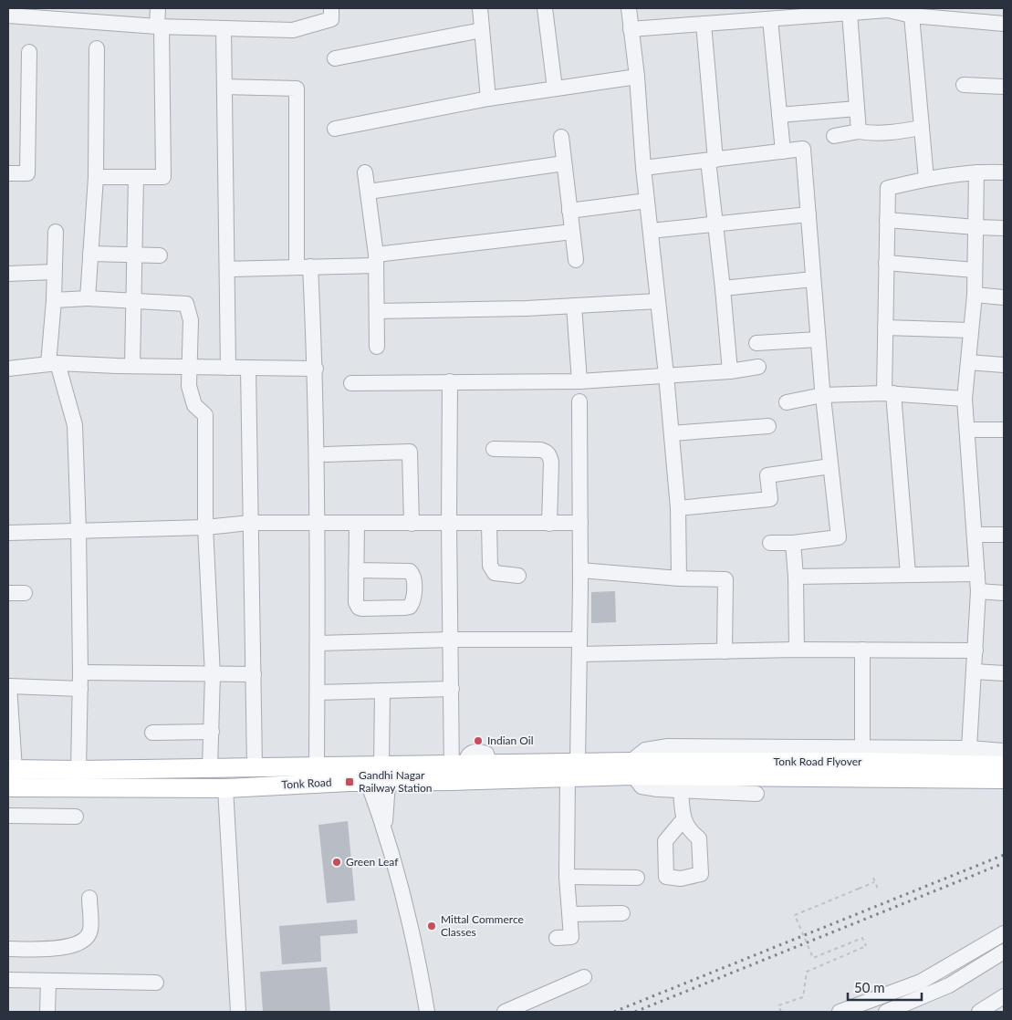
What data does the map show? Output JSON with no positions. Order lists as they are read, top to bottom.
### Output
{
  "streets": {
    "main road": ["Tonk Road Flyover", "Tonk Road"]
  },
  "crossings": [
    ["Tonk Road Flyover", "Tonk Road"]
  ],
  "places": {
    "other": ["Indian Oil", "Green Leaf", "Mittal Commerce Classes"],
    "transit": ["Gandhi Nagar Railway Station"]
  },
  "scale_bar": "50 m"
}
